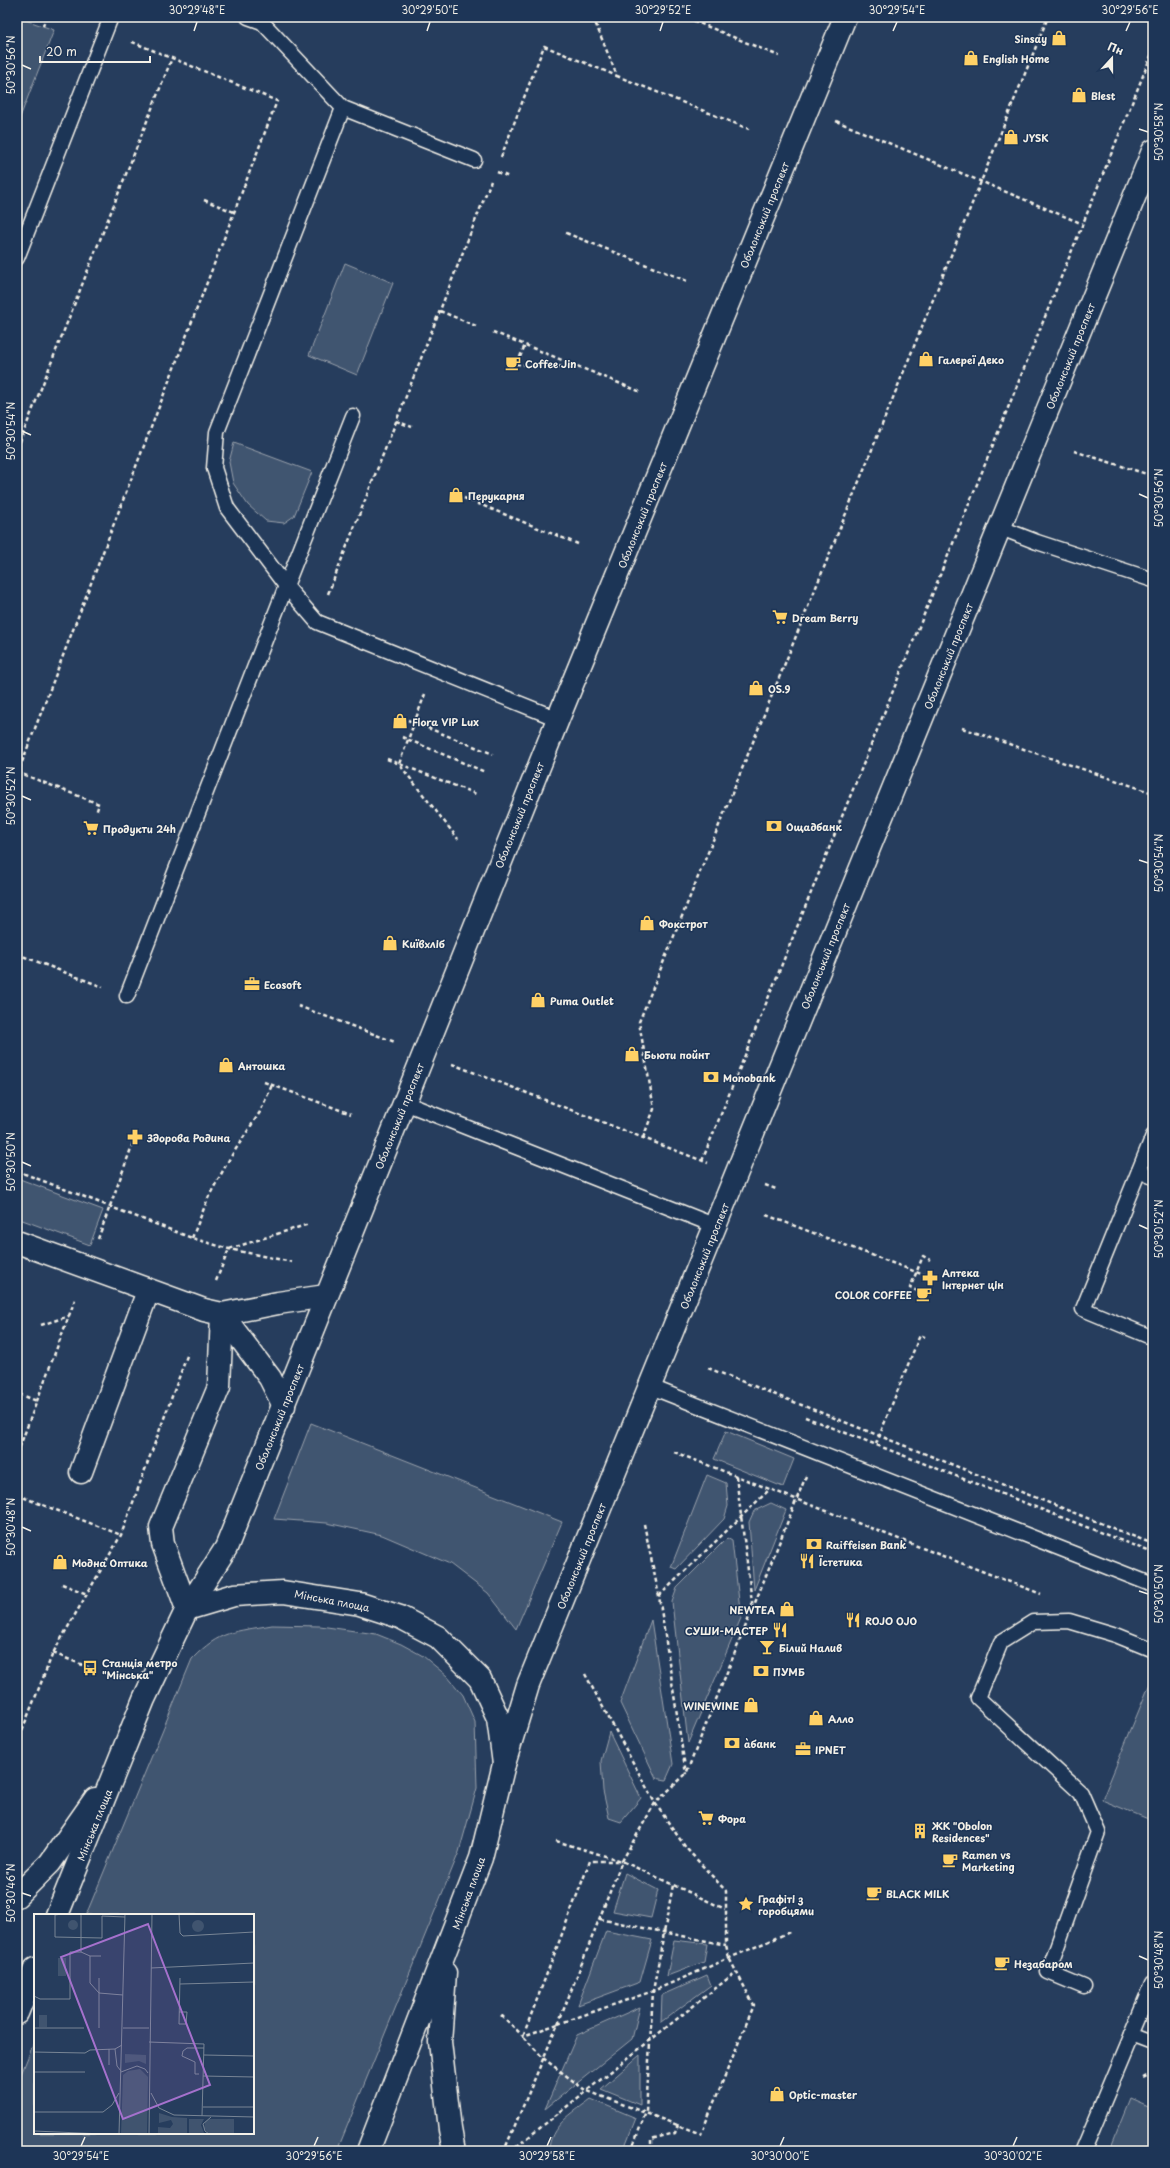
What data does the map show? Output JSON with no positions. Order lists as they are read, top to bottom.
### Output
{
  "streets": {
    "main road": ["Оболонський проспект", "Мінська площа"]
  },
  "crossings": [
    ["Оболонський проспект", "Мінська площа"]
  ],
  "places": {
    "shop": [
      "Sinsay",
      "English Home",
      "Blest",
      "JYSK",
      "Галереї Деко",
      "Перукарня",
      "OS.9",
      "Flora VIP Lux",
      "Фокстрот",
      "Київхліб",
      "Puma Outlet",
      "Бьюти пойнт",
      "Антошка",
      "Модна Оптика",
      "NEWTEA",
      "WINEWINE",
      "Алло",
      "Optic-master"
    ],
    "cafe": [
      "Coffee Jin",
      "COLOR COFFEE",
      "Ramen vs Marketing",
      "BLACK MILK",
      "Незабаром"
    ],
    "supermarket": ["Dream Berry", "Продукти 24h", "Фора"],
    "bank": [
      "Ощадбанк",
      "Monobank",
      "Raiffeisen Bank",
      "ПУМБ",
      "а̀банк"
    ],
    "office": ["Ecosoft", "IPNET"],
    "pharmacy": ["Здорова Родина", "Аптека Інтернет цін"],
    "restaurant": ["Їстетика", "ROJO OJO", "СУШИ-МАСТЕР"],
    "bar": ["Білий Налив"],
    "bus stop": ["Станція метро \"Мінська\""],
    "building": ["ЖК \"Obolon Residences\""],
    "place": ["Графіті з горобцями"]
  },
  "scale_bar": "20 m",
  "north": "top",
  "coordinates": [
    "30°29'48\"E",
    "30°29'50\"E",
    "30°29'52\"E",
    "30°29'54\"E",
    "30°29'56\"E",
    "50°30'56\"N",
    "50°30'58\"N",
    "50°30'54\"N",
    "50°30'52\"N",
    "50°30'50\"N",
    "50°30'48\"N",
    "50°30'46\"N",
    "30°29'58\"E",
    "30°30'00\"E",
    "30°30'02\"E"
  ]
}
